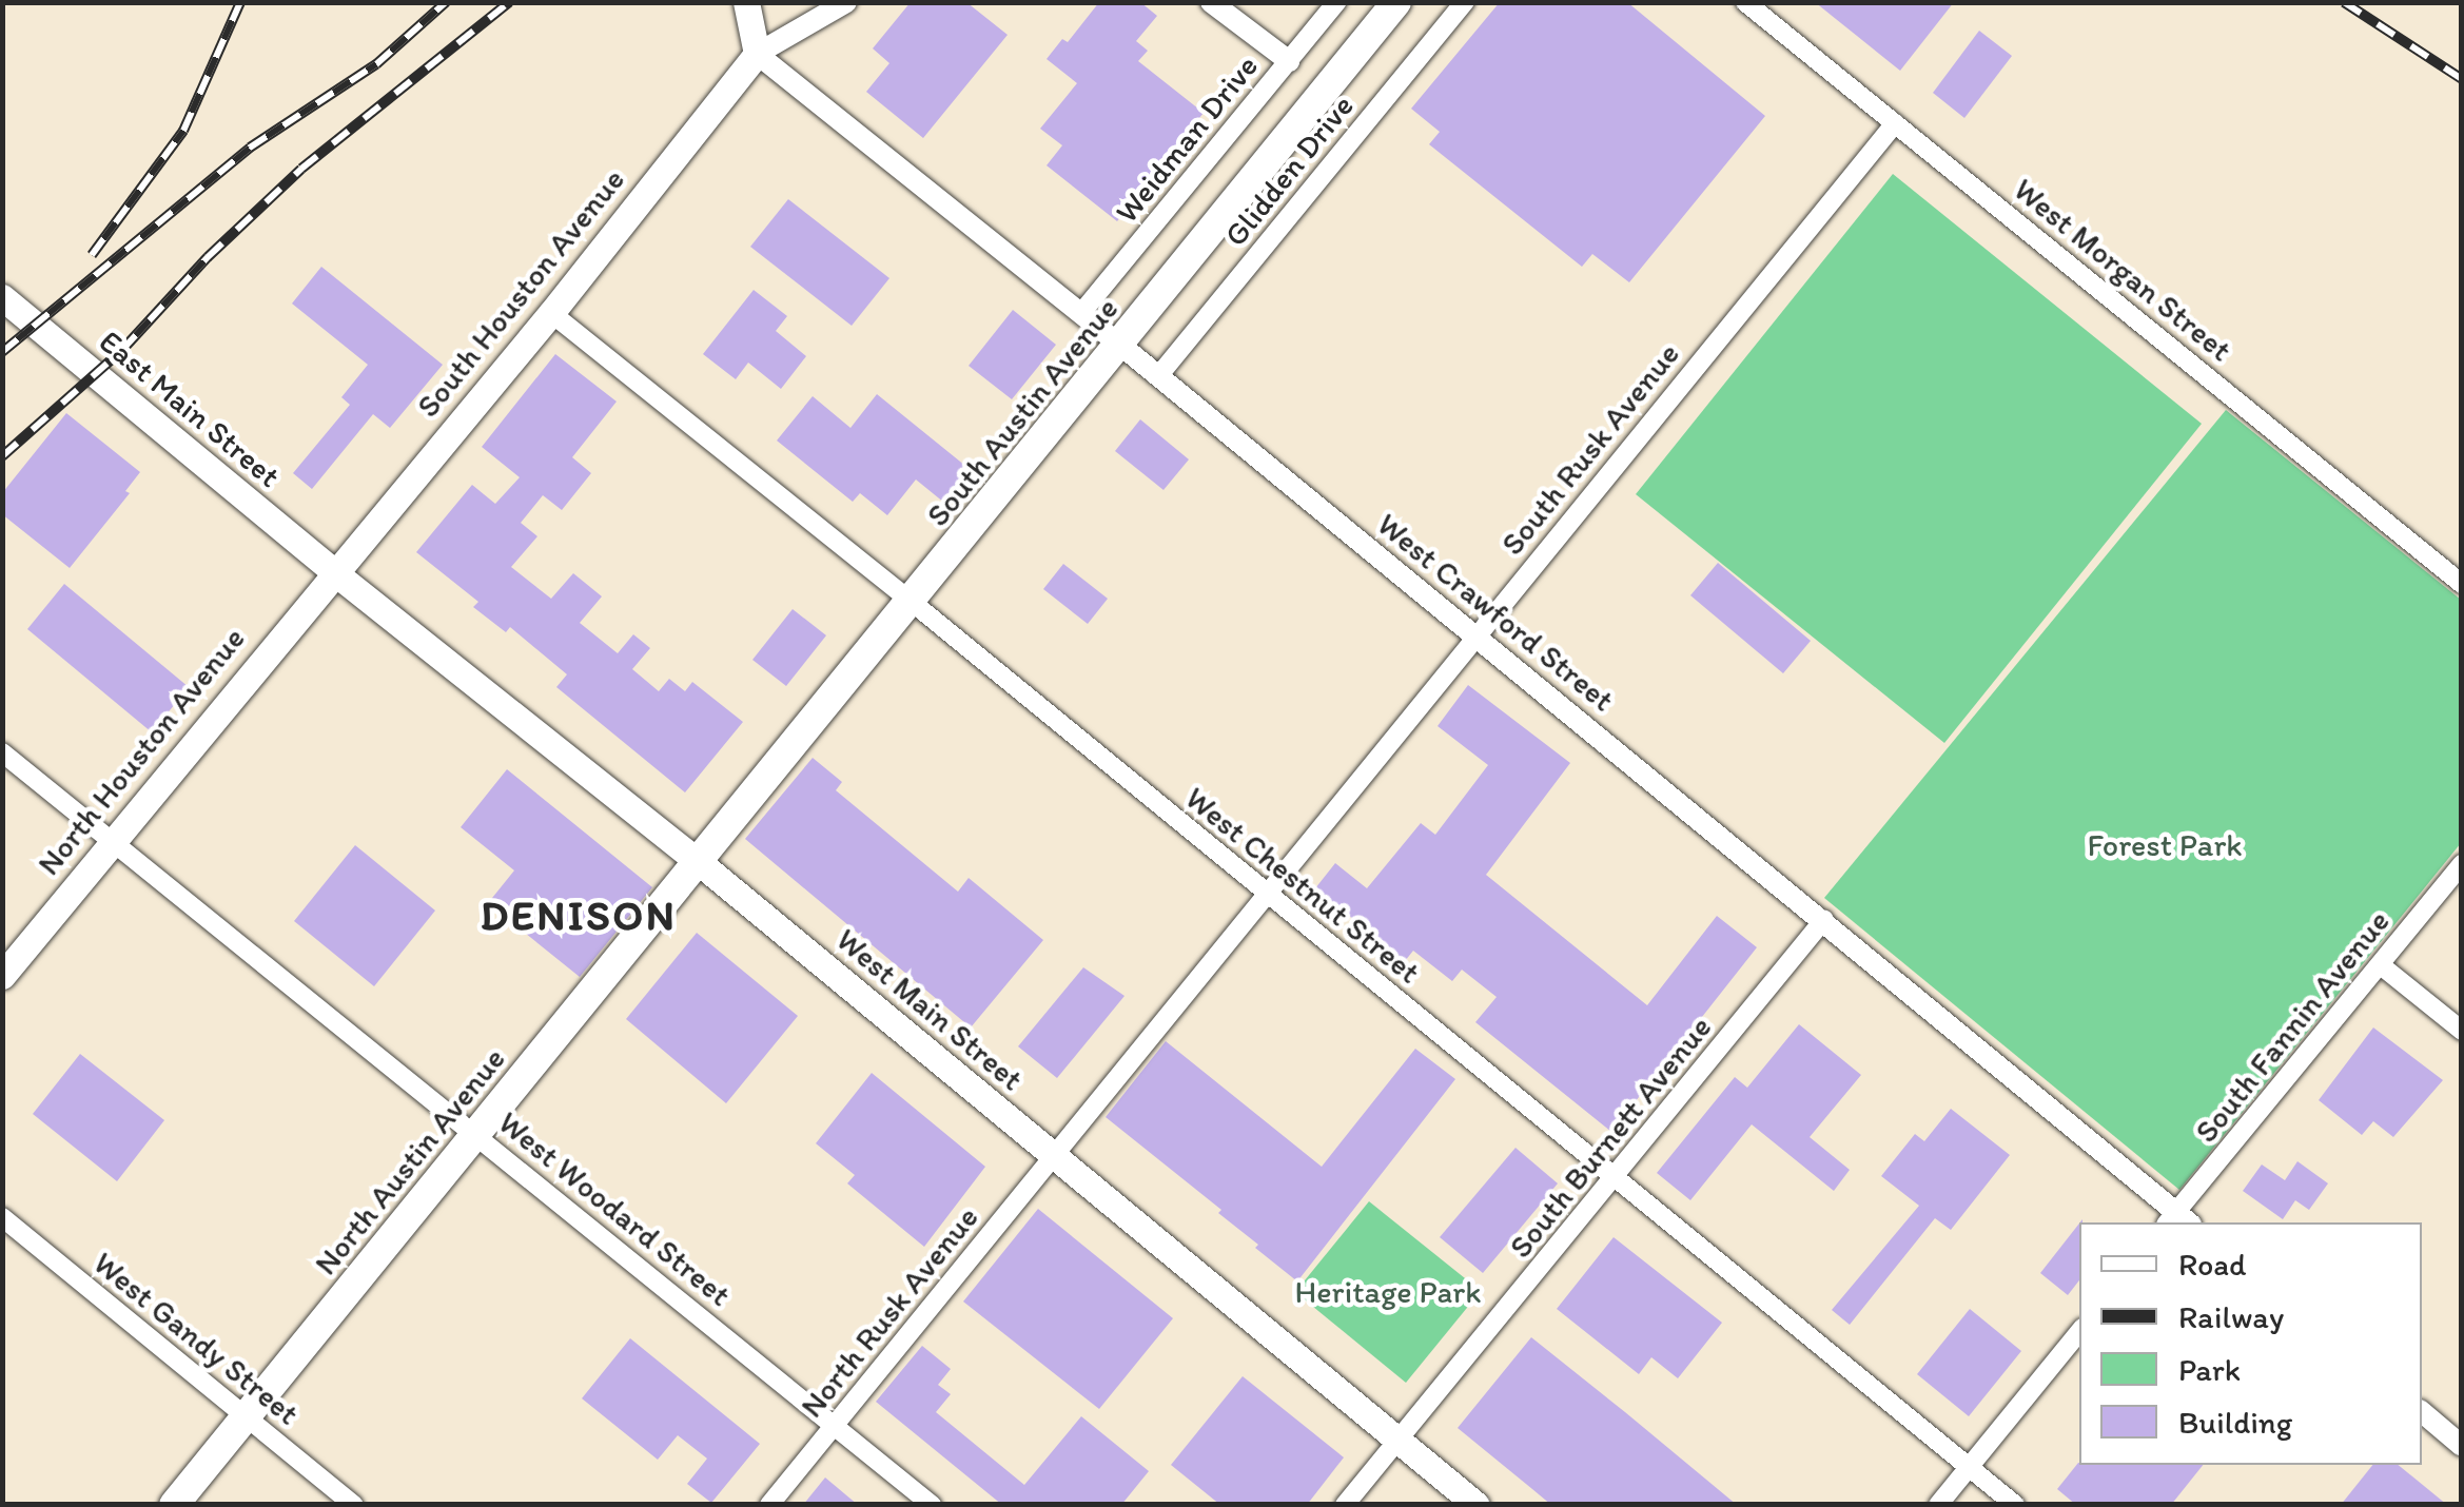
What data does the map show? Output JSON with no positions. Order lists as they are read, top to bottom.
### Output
{
  "streets": {
    "highway": ["South Austin Avenue", "North Austin Avenue"],
    "main road": [
      "South Houston Avenue",
      "East Main Street",
      "North Houston Avenue",
      "West Main Street"
    ],
    "street": [
      "Weidman Drive",
      "Glidden Drive",
      "West Morgan Street",
      "South Rusk Avenue",
      "West Crawford Street",
      "West Chestnut Street",
      "South Fannin Avenue",
      "South Burnett Avenue",
      "West Woodard Street",
      "North Rusk Avenue",
      "West Gandy Street"
    ]
  },
  "crossings": [
    ["Weidman Drive", "West Crawford Street"],
    ["Glidden Drive", "West Crawford Street"],
    ["West Morgan Street", "South Rusk Avenue"],
    ["South Houston Avenue", "East Main Street"],
    ["South Houston Avenue", "West Crawford Street"],
    ["South Houston Avenue", "North Houston Avenue"],
    ["South Houston Avenue", "West Chestnut Street"],
    ["South Houston Avenue", "West Main Street"],
    ["East Main Street", "North Houston Avenue"],
    ["East Main Street", "West Main Street"],
    ["South Austin Avenue", "West Crawford Street"],
    ["South Austin Avenue", "West Chestnut Street"],
    ["South Austin Avenue", "West Main Street"],
    ["South Austin Avenue", "North Austin Avenue"],
    ["South Rusk Avenue", "West Crawford Street"],
    ["South Rusk Avenue", "West Chestnut Street"],
    ["South Rusk Avenue", "West Main Street"],
    ["South Rusk Avenue", "North Rusk Avenue"],
    ["West Crawford Street", "South Fannin Avenue"],
    ["West Crawford Street", "South Burnett Avenue"],
    ["North Houston Avenue", "West Main Street"],
    ["North Houston Avenue", "West Woodard Street"],
    ["West Chestnut Street", "South Burnett Avenue"],
    ["West Main Street", "South Burnett Avenue"],
    ["West Main Street", "North Austin Avenue"],
    ["West Main Street", "North Rusk Avenue"],
    ["North Austin Avenue", "West Woodard Street"],
    ["North Austin Avenue", "West Gandy Street"],
    ["West Woodard Street", "North Rusk Avenue"]
  ],
  "districts": ["DENISON"],
  "parks": ["Forest Park", "Heritage Park"],
  "legend": [
    "Road",
    "Railway",
    "Park",
    "Building"
  ]
}
